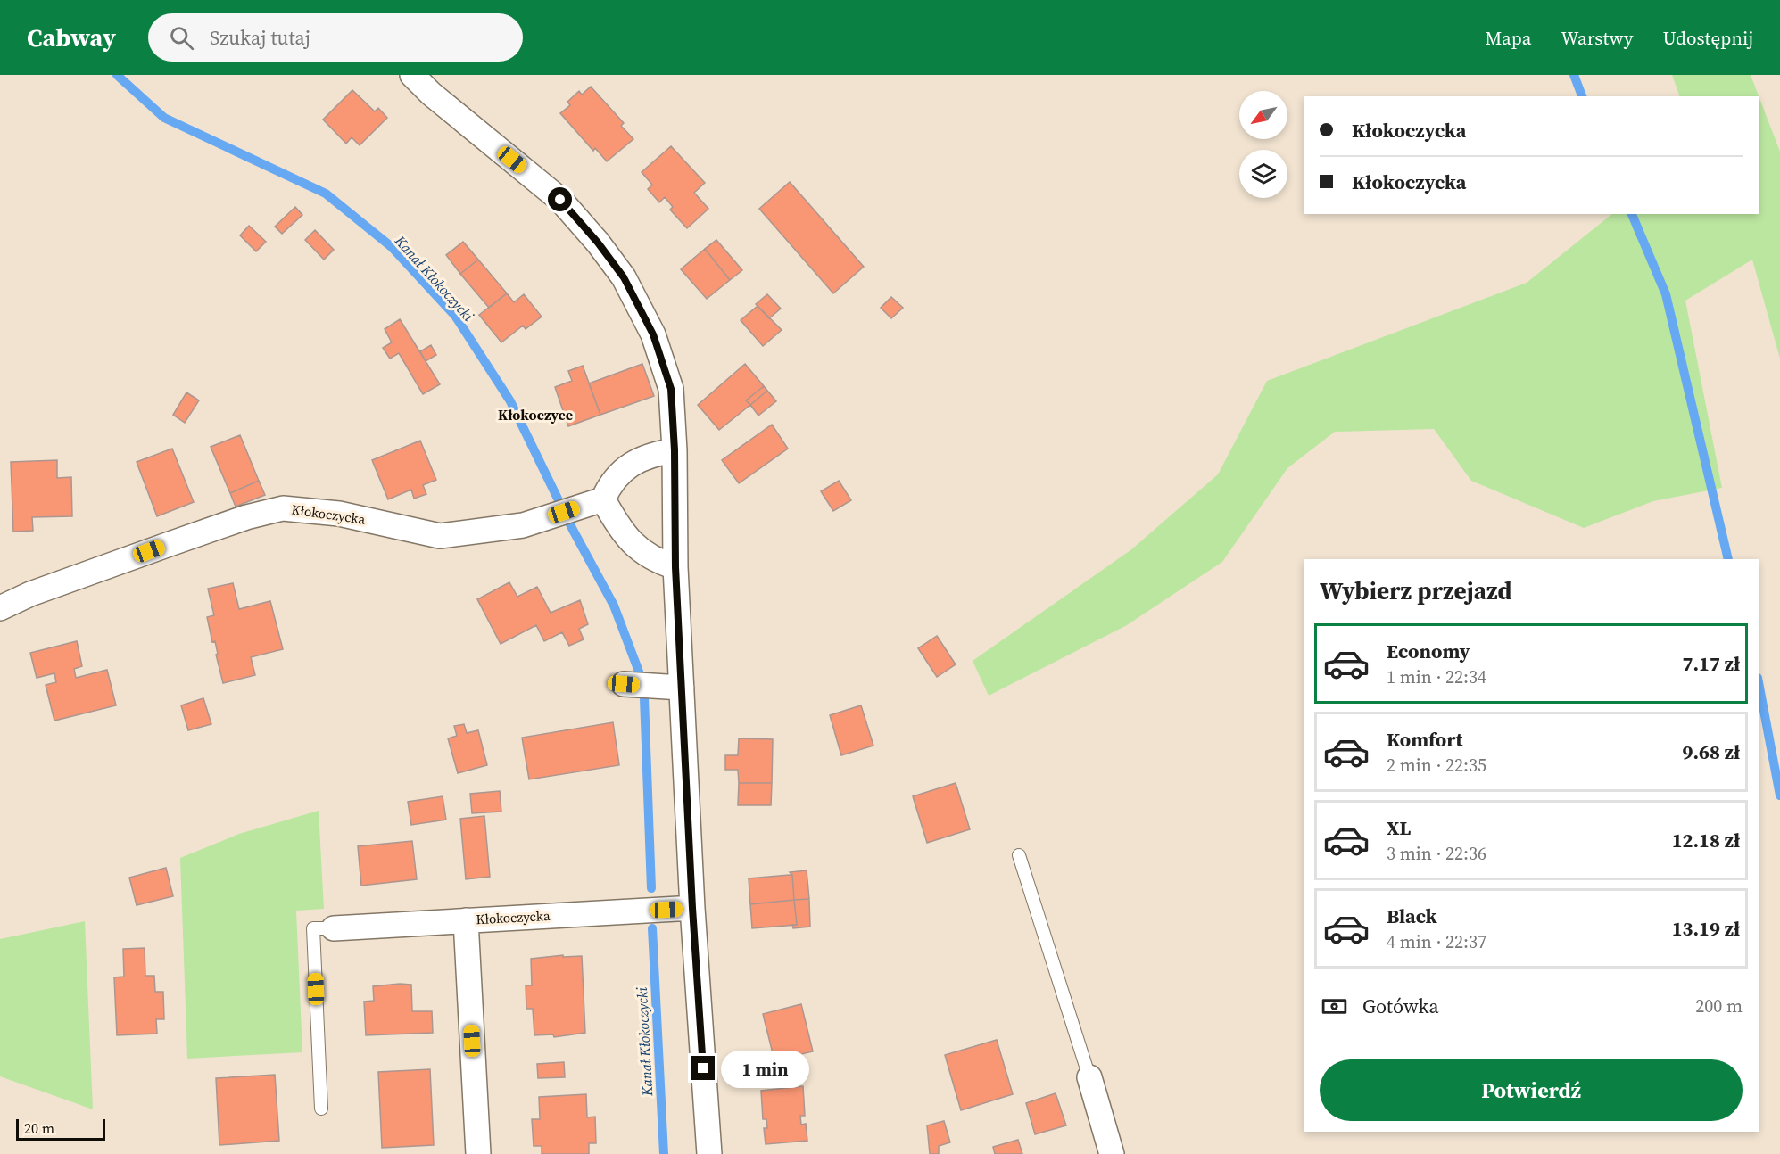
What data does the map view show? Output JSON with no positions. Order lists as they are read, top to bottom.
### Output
{
  "streets": {
    "street": ["Kłokoczycka"]
  },
  "districts": ["Kłokoczyce"],
  "water": ["Kanał Kłokoczycki"],
  "scale_bar": "20 m",
  "north": "bottom left",
  "page": {
    "header": "Cabway",
    "search": "Szukaj tutaj",
    "nav": ["Mapa", "Warstwy", "Udostępnij"],
    "banner": ["Kłokoczycka", "Kłokoczycka"],
    "heading": "Wybierz przejazd",
    "list": [
      {
        "name": "Economy",
        "note": "1 min · 22:34",
        "value": "7.17 zł"
      },
      {
        "name": "Komfort",
        "note": "2 min · 22:35",
        "value": "9.68 zł"
      },
      {
        "name": "XL",
        "note": "3 min · 22:36",
        "value": "12.18 zł"
      },
      {
        "name": "Black",
        "note": "4 min · 22:37",
        "value": "13.19 zł"
      }
    ],
    "pay": ["Gotówka", "200 m"],
    "buttons": "Potwierdź",
    "bubble": "1 min",
    "scale": "20 m"
  }
}
